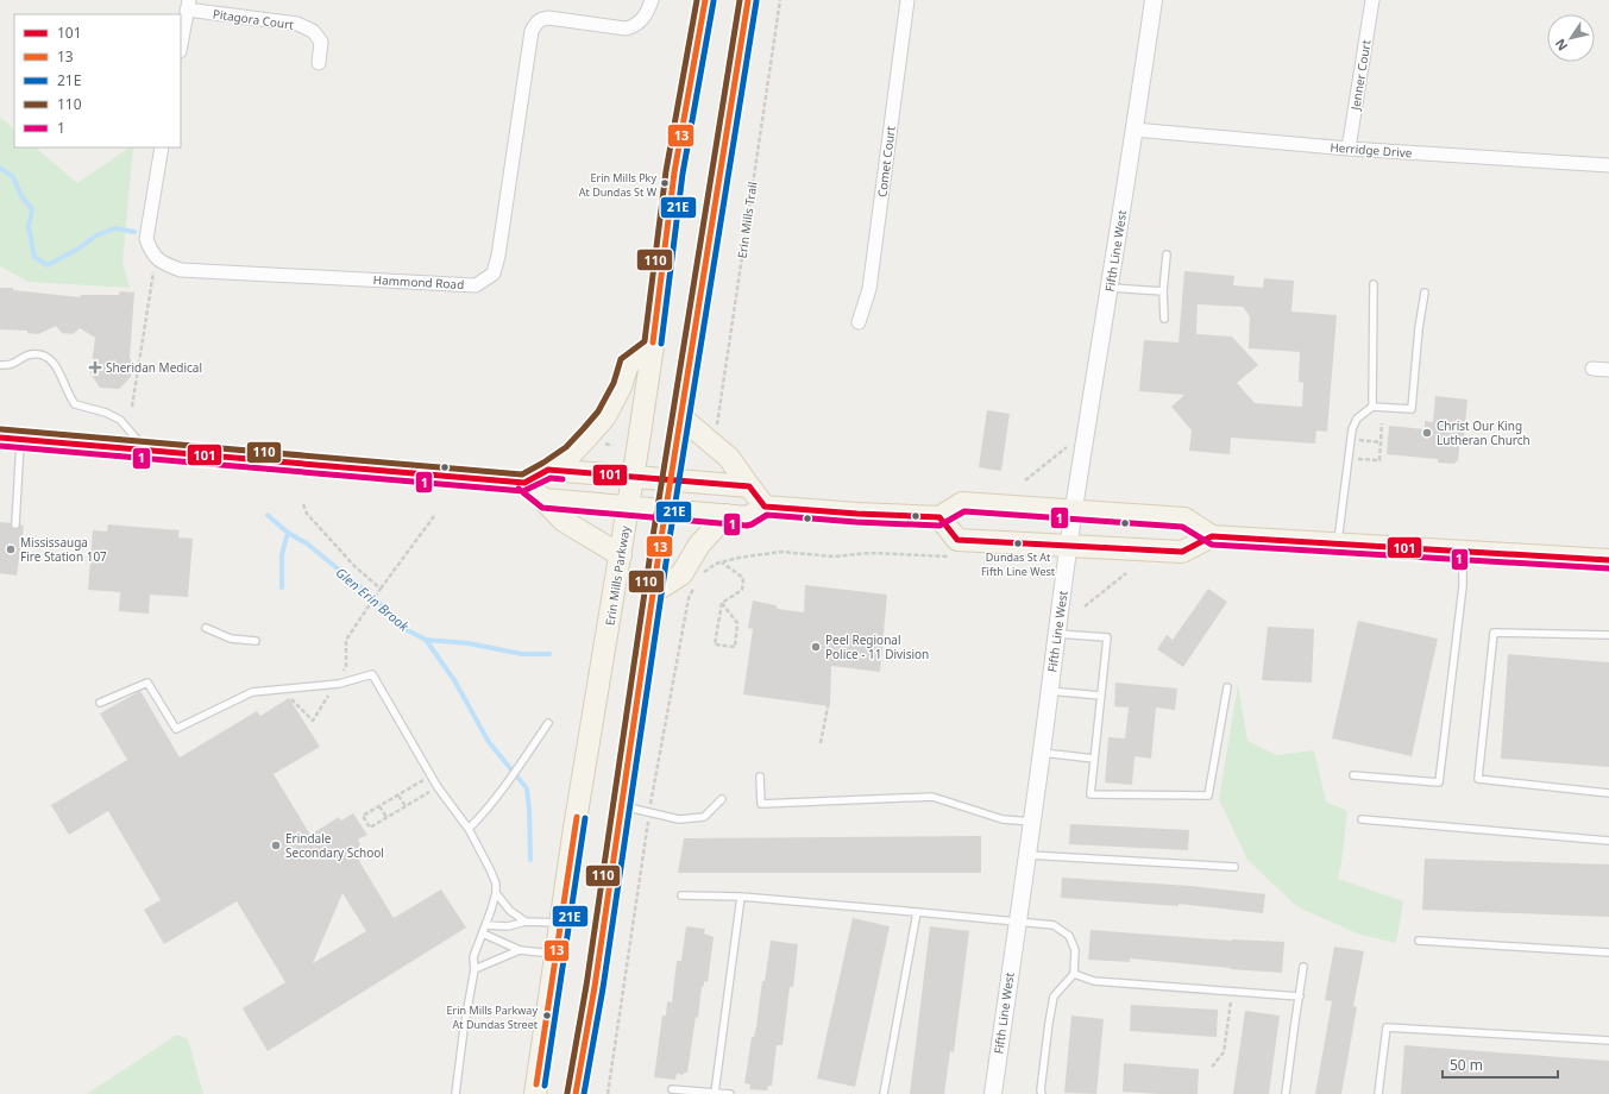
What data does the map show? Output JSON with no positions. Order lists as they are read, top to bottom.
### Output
{
  "streets": {
    "main road": ["Erin Mills Parkway"],
    "street": [
      "Pitagora Court",
      "Jenner Court",
      "Herridge Drive",
      "Comet Court",
      "Fifth Line West",
      "Hammond Road"
    ],
    "path": ["Erin Mills Trail"]
  },
  "crossings": [
    ["Jenner Court", "Herridge Drive"],
    ["Herridge Drive", "Fifth Line West"]
  ],
  "water": ["Glen Erin Brook"],
  "places": {
    "other": [
      "Erin Mills Pky At Dundas St W",
      "Christ Our King Lutheran Church",
      "Dundas St At Fifth Line West",
      "Mississauga Fire Station 107",
      "Peel Regional Police - 11 Division",
      "Erindale Secondary School",
      "Erin Mills Parkway At Dundas Street"
    ],
    "health": ["Sheridan Medical"]
  },
  "lines": [
    "transit line 13",
    "transit line 110",
    "transit line 21E",
    "transit line 101",
    "transit line 1"
  ],
  "legend": [
    "101",
    "13",
    "21E",
    "110",
    "1"
  ],
  "scale_bar": "50 m",
  "north": "bottom left"
}
